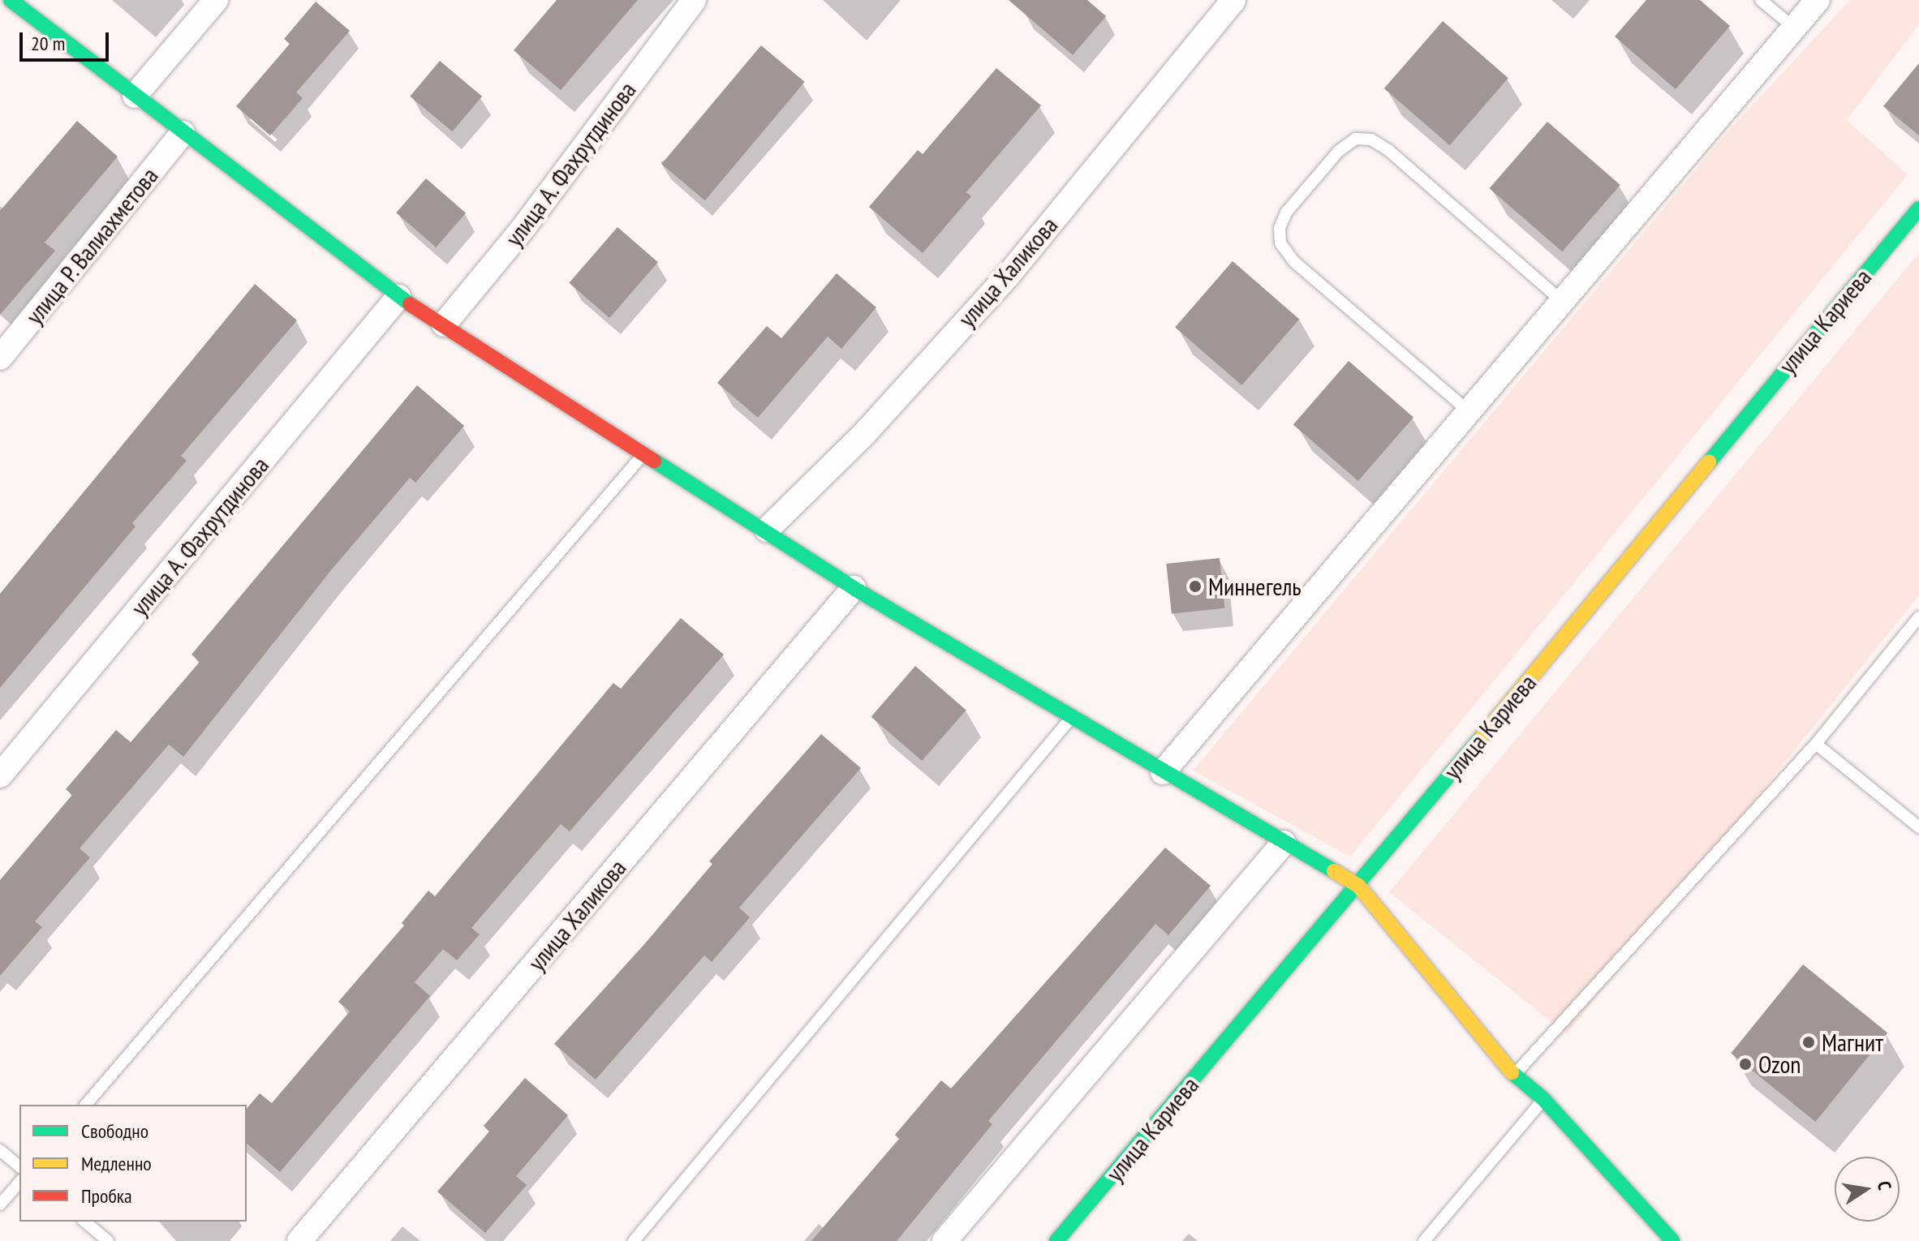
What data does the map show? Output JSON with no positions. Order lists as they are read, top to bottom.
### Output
{
  "streets": {
    "street": [
      "улица А. Фахрутдинова",
      "улица Р. Валиахметова",
      "улица Халикова",
      "улица Кариева"
    ]
  },
  "places": ["Миннегель", "Магнит", "Ozon"],
  "legend": ["Свободно", "Медленно", "Пробка"],
  "scale_bar": "20 m",
  "north": "right"
}
